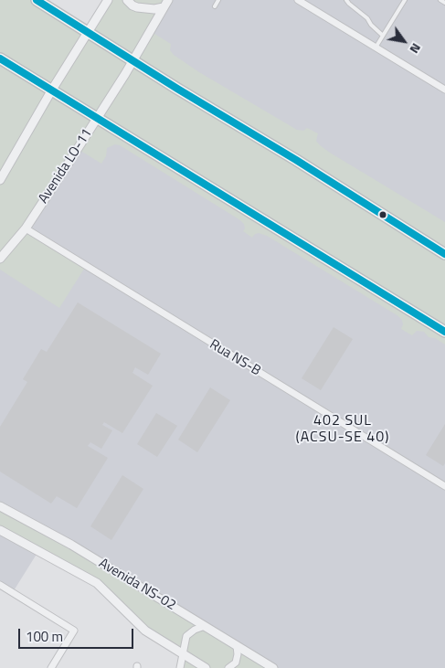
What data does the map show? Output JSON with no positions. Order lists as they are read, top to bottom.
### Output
{
  "streets": {
    "street": ["Avenida LO-11", "Rua NS-B", "Avenida NS-02"]
  },
  "crossings": [
    ["Avenida LO-11", "Rua NS-B"]
  ],
  "districts": ["402 SUL (ACSU-SE 40)"],
  "scale_bar": "100 m",
  "north": "bottom right"
}
